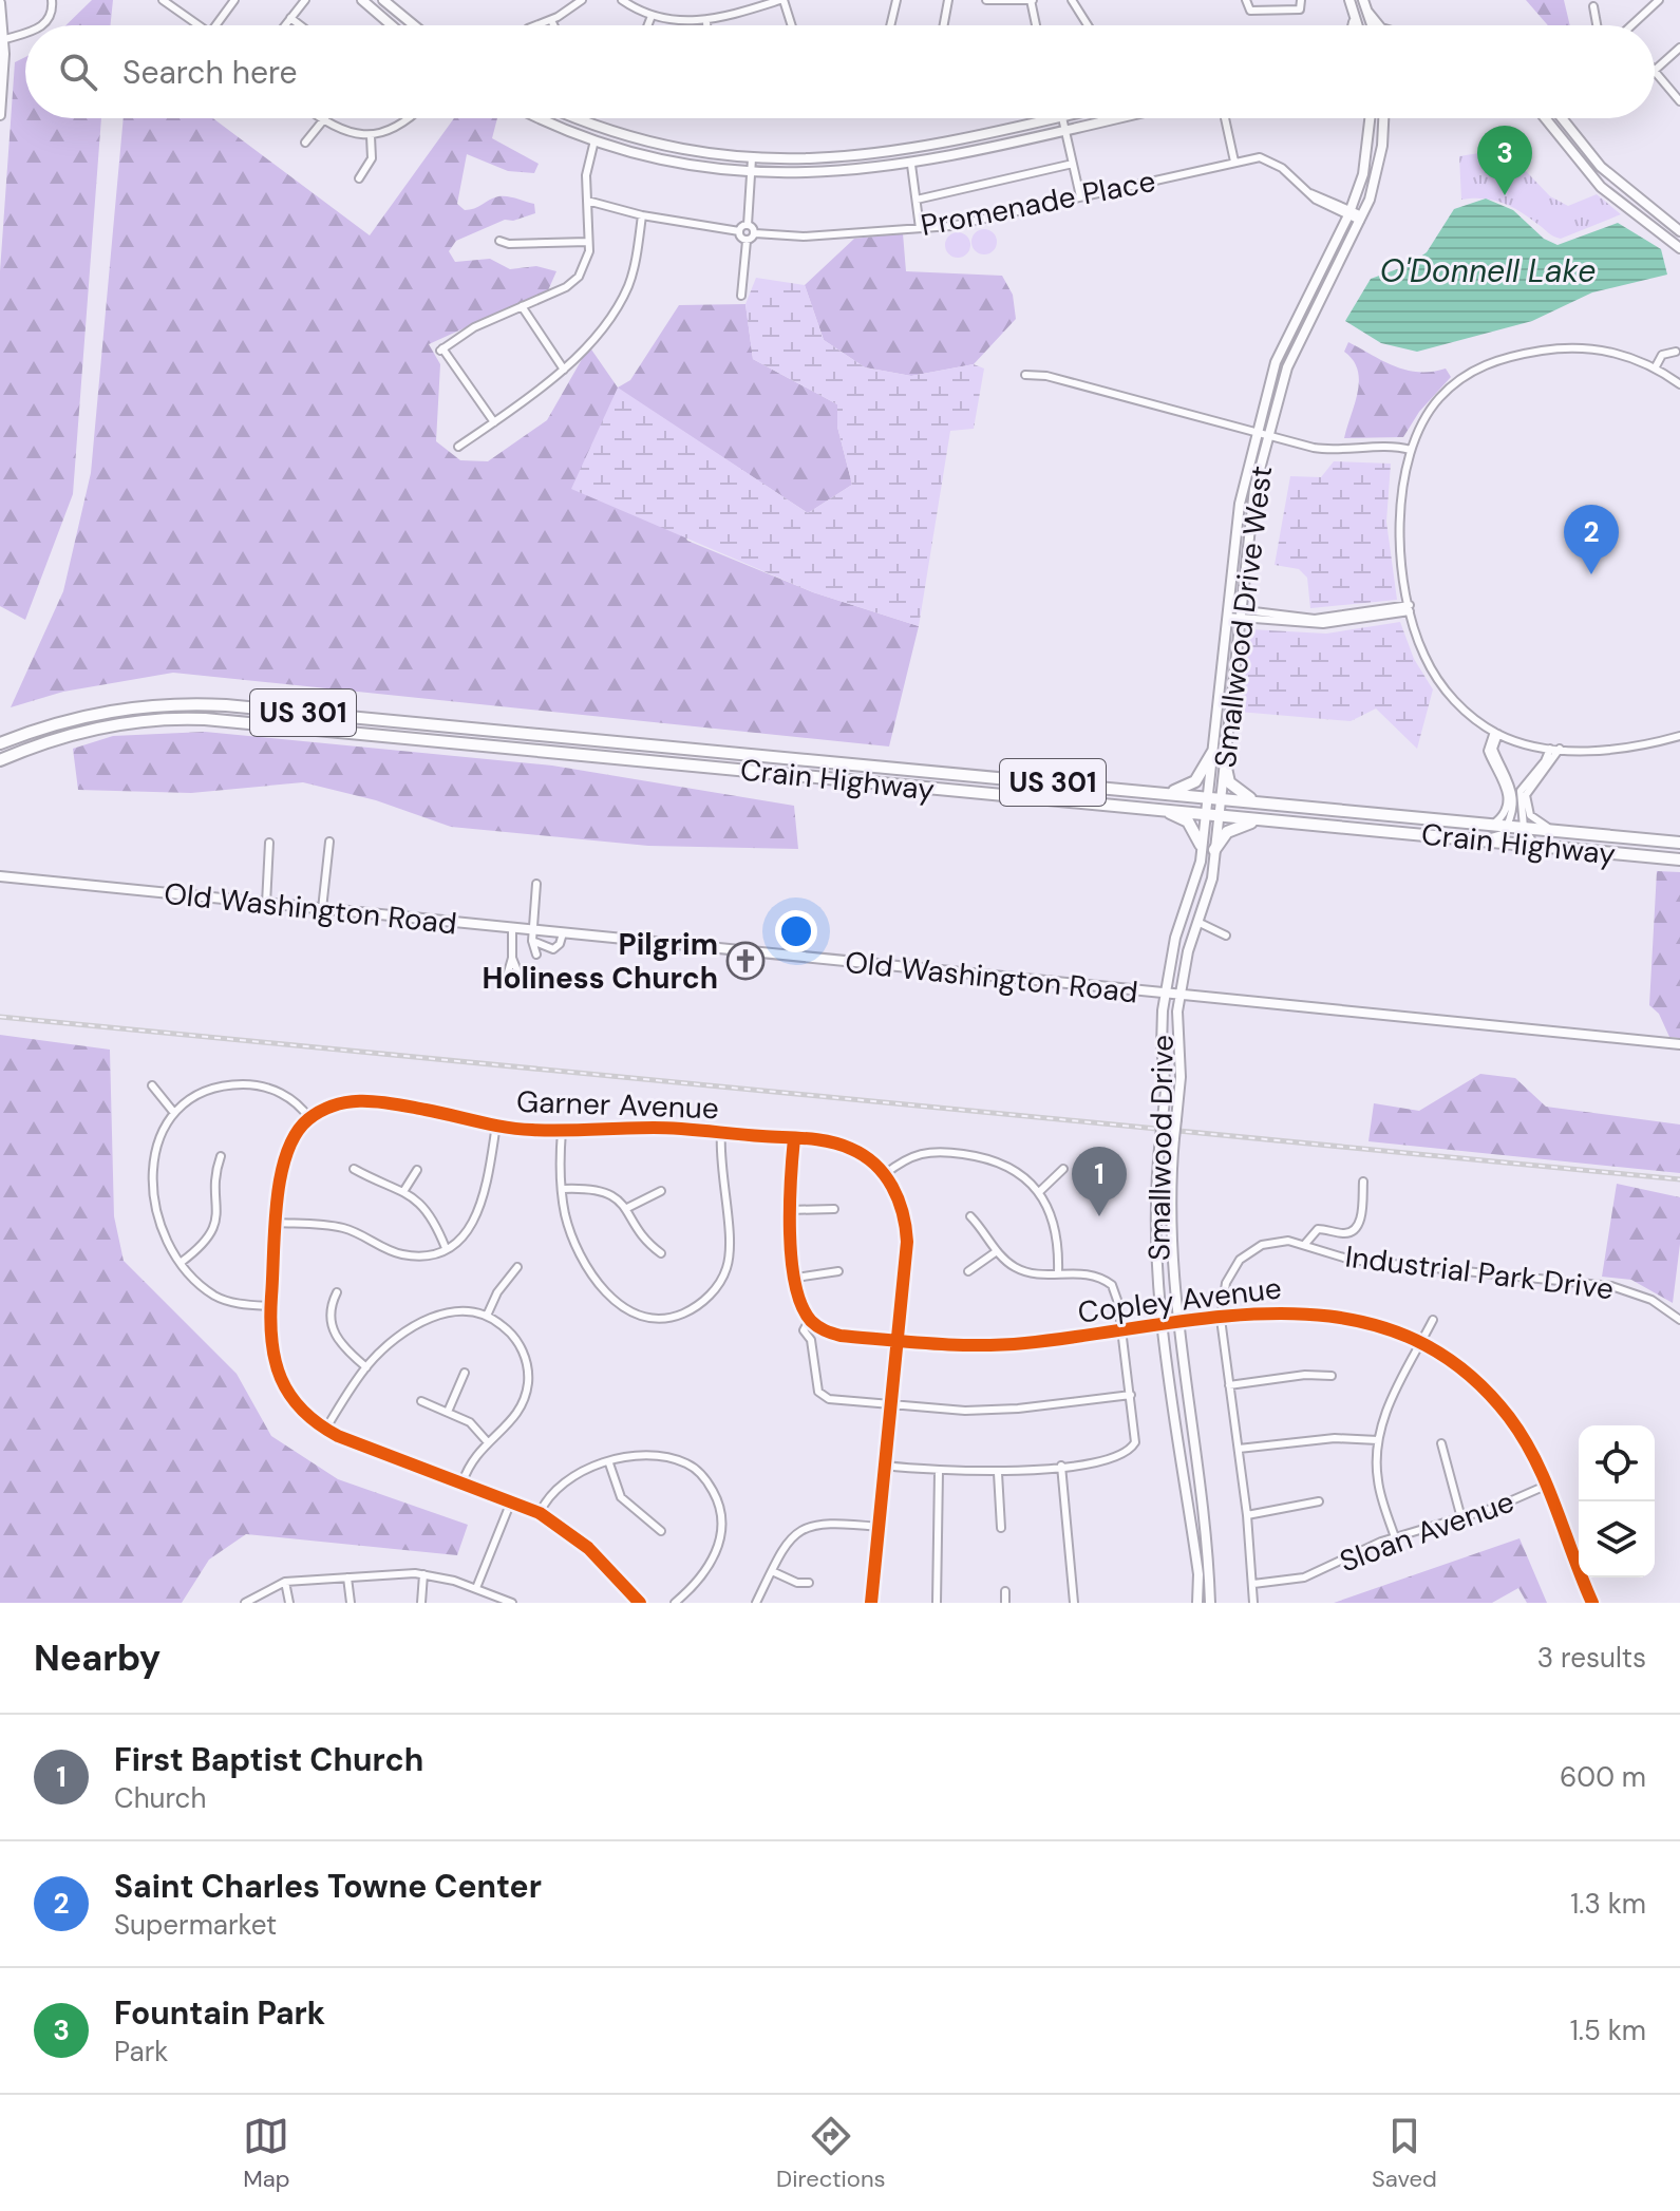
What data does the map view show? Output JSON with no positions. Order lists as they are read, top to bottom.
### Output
{
  "streets": {
    "highway": ["US 301", "Crain Highway"],
    "main road": ["Smallwood Drive West", "Old Washington Road", "Smallwood Drive"],
    "street": [
      "Promenade Place",
      "Garner Avenue",
      "Industrial Park Drive",
      "Copley Avenue",
      "Sloan Avenue"
    ]
  },
  "crossings": [
    ["Promenade Place", "Smallwood Drive West"],
    ["Smallwood Drive West", "Crain Highway"],
    ["Smallwood Drive West", "Smallwood Drive"],
    ["Crain Highway", "Smallwood Drive"],
    ["Old Washington Road", "Smallwood Drive"],
    ["Smallwood Drive", "Copley Avenue"],
    ["Industrial Park Drive", "Copley Avenue"],
    ["Industrial Park Drive", "Sloan Avenue"],
    ["Copley Avenue", "Sloan Avenue"]
  ],
  "water": ["O'Donnell Lake"],
  "places": {
    "church": ["Pilgrim Holiness Church"]
  },
  "page": {
    "search": "Search here",
    "pins": ["3", "2", "1"],
    "heading": ["Nearby", "3 results"],
    "list": [
      {
        "mark": "1",
        "name": "First Baptist Church",
        "note": "Church",
        "value": "600 m"
      },
      {
        "mark": "2",
        "name": "Saint Charles Towne Center",
        "note": "Supermarket",
        "value": "1.3 km"
      },
      {
        "mark": "3",
        "name": "Fountain Park",
        "note": "Park",
        "value": "1.5 km"
      }
    ],
    "nav": ["Map", "Directions", "Saved"]
  }
}
